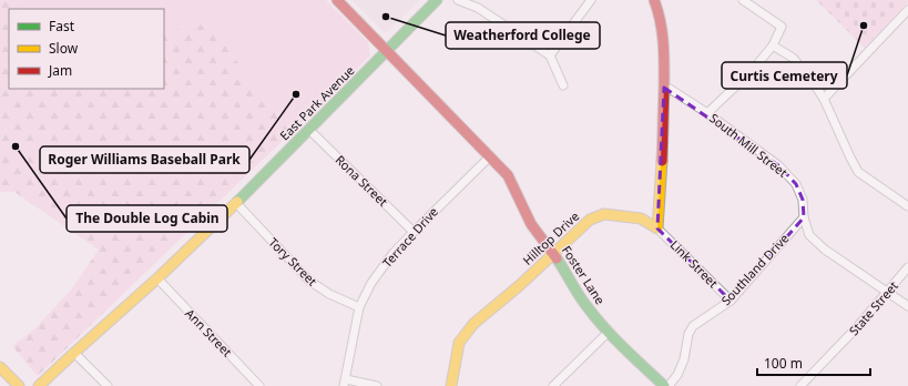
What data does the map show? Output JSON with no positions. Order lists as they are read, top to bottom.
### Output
{
  "streets": {
    "street": [
      "East Park Avenue",
      "South Mill Street",
      "Rona Street",
      "Terrace Drive",
      "Hilltop Drive",
      "Tory Street",
      "Link Street",
      "Southland Drive",
      "Foster Lane",
      "State Street",
      "Ann Street"
    ]
  },
  "crossings": [
    ["East Park Avenue", "Rona Street"],
    ["East Park Avenue", "Tory Street"],
    ["East Park Avenue", "Foster Lane"],
    ["East Park Avenue", "Ann Street"],
    ["South Mill Street", "Southland Drive"],
    ["South Mill Street", "State Street"],
    ["Rona Street", "Terrace Drive"],
    ["Terrace Drive", "Tory Street"],
    ["Terrace Drive", "Foster Lane"],
    ["Hilltop Drive", "Link Street"],
    ["Hilltop Drive", "Foster Lane"],
    ["Link Street", "Southland Drive"]
  ],
  "places": [
    "Weatherford College",
    "Curtis Cemetery",
    "Roger Williams Baseball Park",
    "The Double Log Cabin"
  ],
  "legend": ["Fast", "Slow", "Jam"],
  "scale_bar": "100 m"
}
